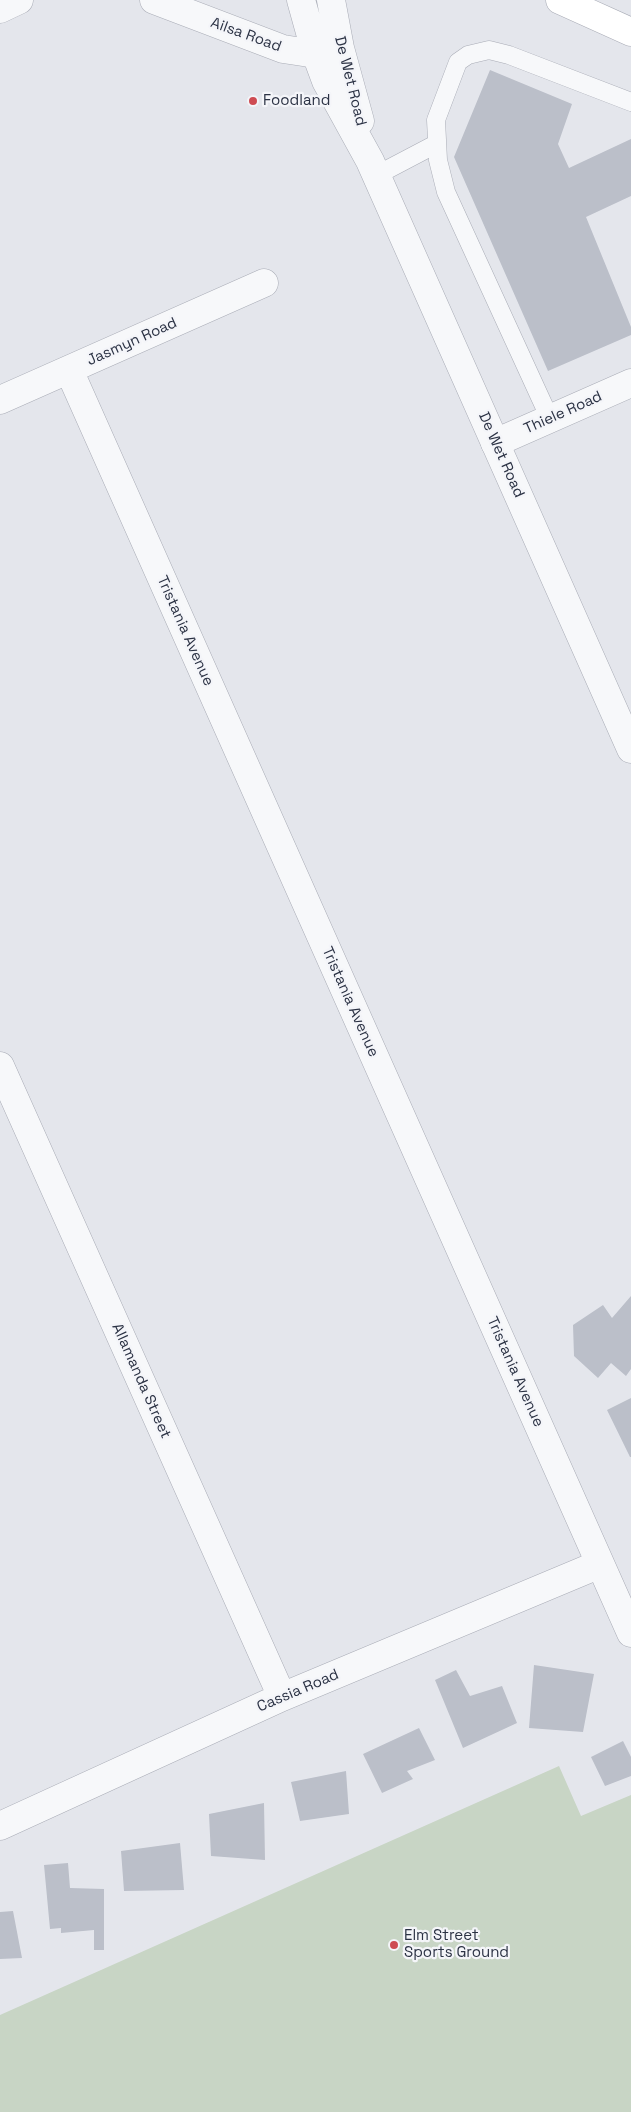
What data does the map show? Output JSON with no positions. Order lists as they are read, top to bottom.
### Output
{
  "streets": {
    "street": [
      "Ailsa Road",
      "De Wet Road",
      "Jasmyn Road",
      "Thiele Road",
      "Tristania Avenue",
      "Allamanda Street",
      "Cassia Road"
    ]
  },
  "crossings": [
    ["Ailsa Road", "De Wet Road"],
    ["De Wet Road", "Thiele Road"],
    ["Jasmyn Road", "Tristania Avenue"],
    ["Tristania Avenue", "Cassia Road"],
    ["Allamanda Street", "Cassia Road"]
  ],
  "places": ["Foodland", "Elm Street Sports Ground"]
}
